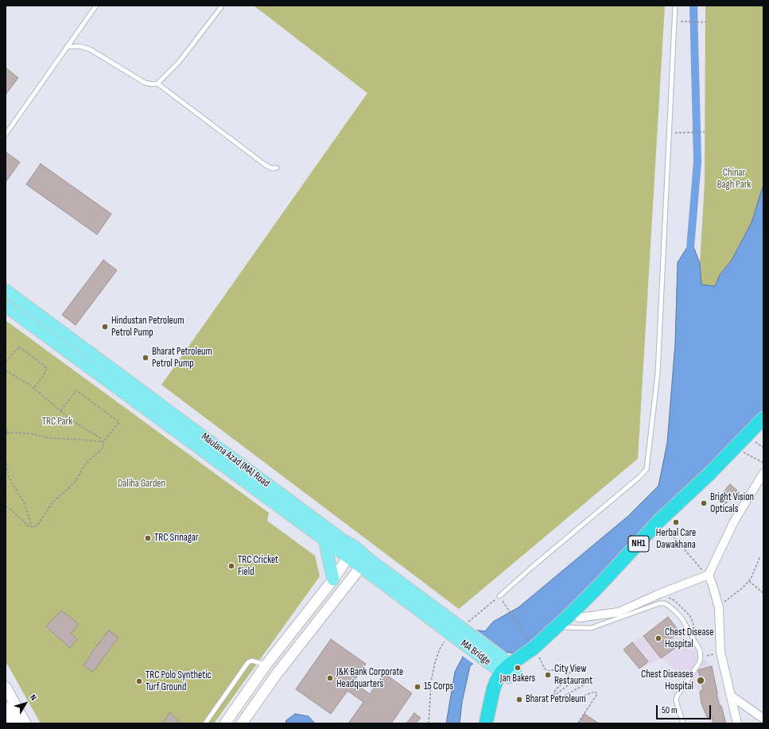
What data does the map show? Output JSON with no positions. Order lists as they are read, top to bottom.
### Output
{
  "streets": {
    "highway": ["NH1"],
    "main road": ["Maulana Azad (MA) Road", "MA Bridge"]
  },
  "crossings": [
    ["Maulana Azad (MA) Road", "MA Bridge"],
    ["NH1", "MA Bridge"]
  ],
  "parks": ["Chinar Bagh Park", "TRC Park", "Daliha Garden"],
  "places": [
    "Hindustan Petroleum Petrol Pump",
    "Bharat Petroleum Petrol Pump",
    "Bright Vision Opticals",
    "Herbal Care Dawakhana",
    "TRC Srinagar",
    "TRC Cricket Field",
    "Chest Disease Hospital",
    "Jan Bakers",
    "City View Restaurant",
    "J&K Bank Corporate Headquarters",
    "Chest Diseases Hospital",
    "TRC Polo Synthetic Turf Ground",
    "15 Corps",
    "Bharat Petroleum"
  ],
  "scale_bar": "50 m",
  "north": "top right"
}
